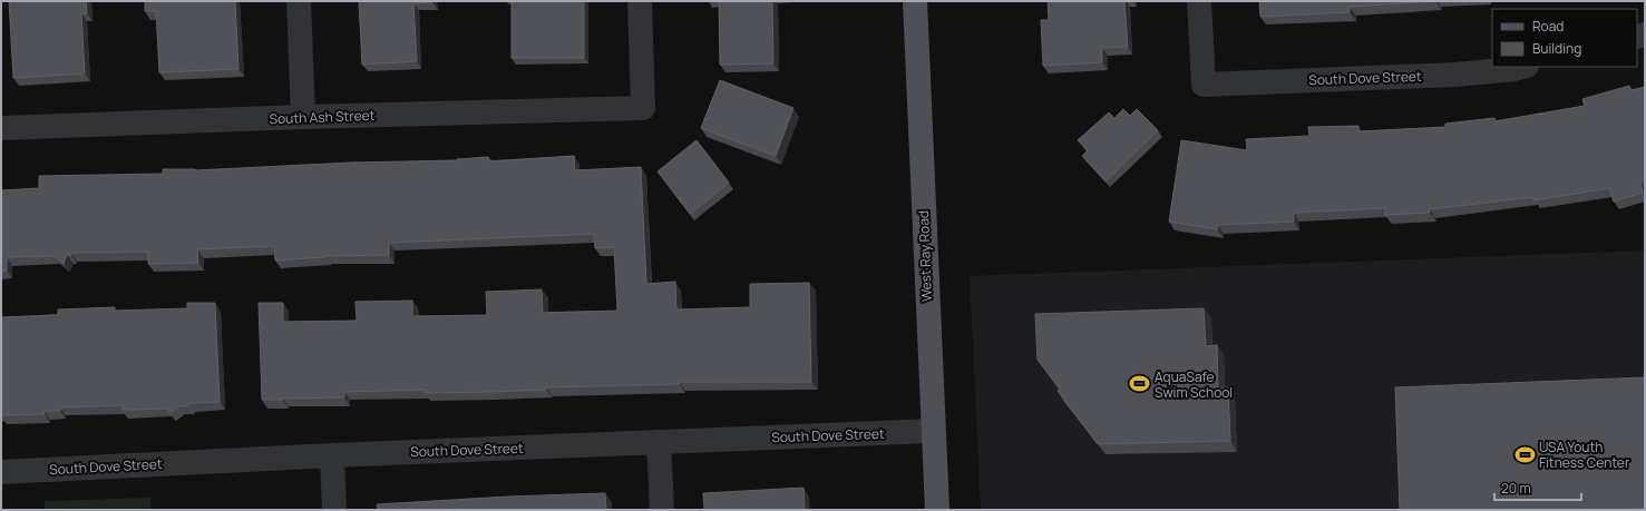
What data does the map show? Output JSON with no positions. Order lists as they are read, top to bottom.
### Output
{
  "streets": {
    "main road": ["West Ray Road"],
    "street": ["South Dove Street", "South Ash Street"]
  },
  "crossings": [
    ["South Dove Street", "West Ray Road"]
  ],
  "places": {
    "sports": ["AquaSafe Swim School", "USA Youth Fitness Center"]
  },
  "legend": ["Road", "Building"],
  "scale_bar": "20 m"
}
